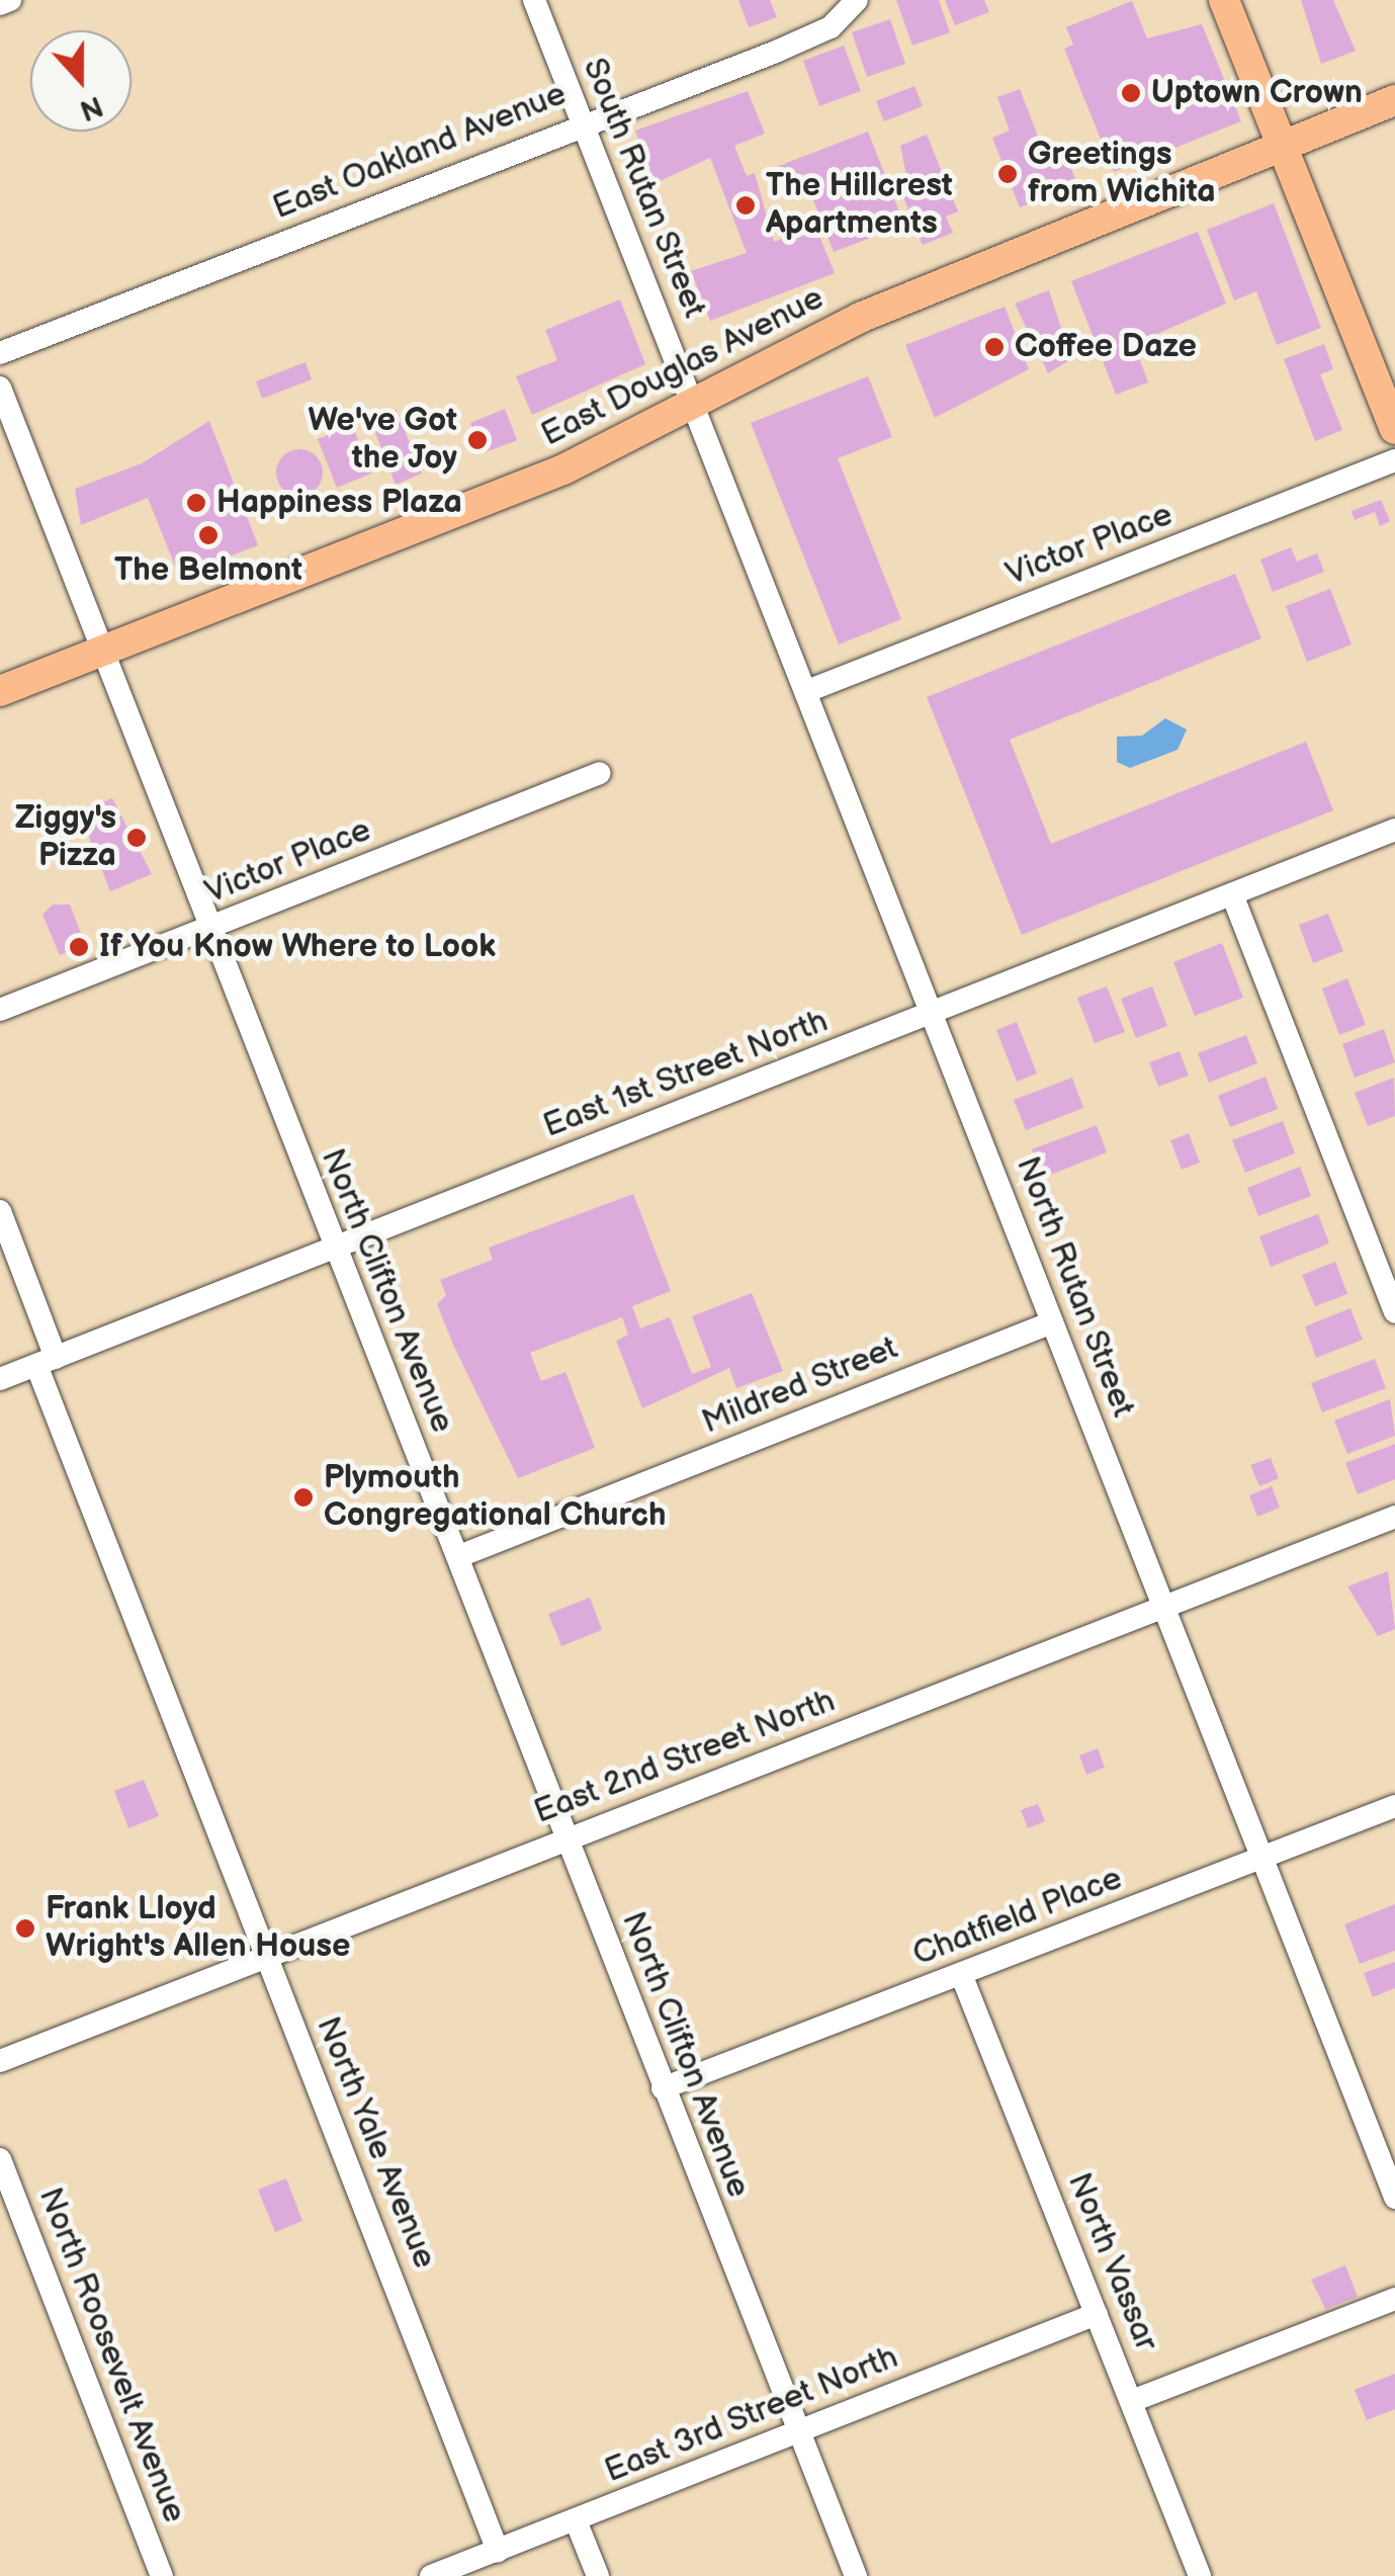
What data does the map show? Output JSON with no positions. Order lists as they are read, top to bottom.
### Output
{
  "streets": {
    "main road": ["East Douglas Avenue"],
    "street": [
      "East Oakland Avenue",
      "South Rutan Street",
      "Victor Place",
      "East 1st Street North",
      "North Rutan Street",
      "North Clifton Avenue",
      "Mildred Street",
      "East 2nd Street North",
      "Chatfield Place",
      "North Yale Avenue",
      "North Vassar",
      "North Roosevelt Avenue",
      "East 3rd Street North"
    ]
  },
  "crossings": [
    ["East Oakland Avenue", "South Rutan Street"],
    ["South Rutan Street", "East Douglas Avenue"],
    ["South Rutan Street", "North Rutan Street"],
    ["East Douglas Avenue", "North Rutan Street"],
    ["East Douglas Avenue", "North Clifton Avenue"],
    ["Victor Place", "North Rutan Street"],
    ["Victor Place", "North Clifton Avenue"],
    ["East 1st Street North", "North Rutan Street"],
    ["East 1st Street North", "North Clifton Avenue"],
    ["East 1st Street North", "North Yale Avenue"],
    ["North Rutan Street", "Mildred Street"],
    ["North Rutan Street", "East 2nd Street North"],
    ["North Rutan Street", "Chatfield Place"],
    ["North Clifton Avenue", "Mildred Street"],
    ["North Clifton Avenue", "East 2nd Street North"],
    ["North Clifton Avenue", "Chatfield Place"],
    ["North Clifton Avenue", "East 3rd Street North"],
    ["East 2nd Street North", "North Yale Avenue"],
    ["Chatfield Place", "North Vassar"],
    ["North Yale Avenue", "East 3rd Street North"],
    ["North Vassar", "East 3rd Street North"]
  ],
  "places": [
    "Uptown Crown",
    "Greetings from Wichita",
    "The Hillcrest Apartments",
    "Coffee Daze",
    "We've Got the Joy",
    "Happiness Plaza",
    "The Belmont",
    "Ziggy's Pizza",
    "If You Know Where to Look",
    "Plymouth Congregational Church",
    "Frank Lloyd Wright's Allen House"
  ],
  "north": "bottom"
}
